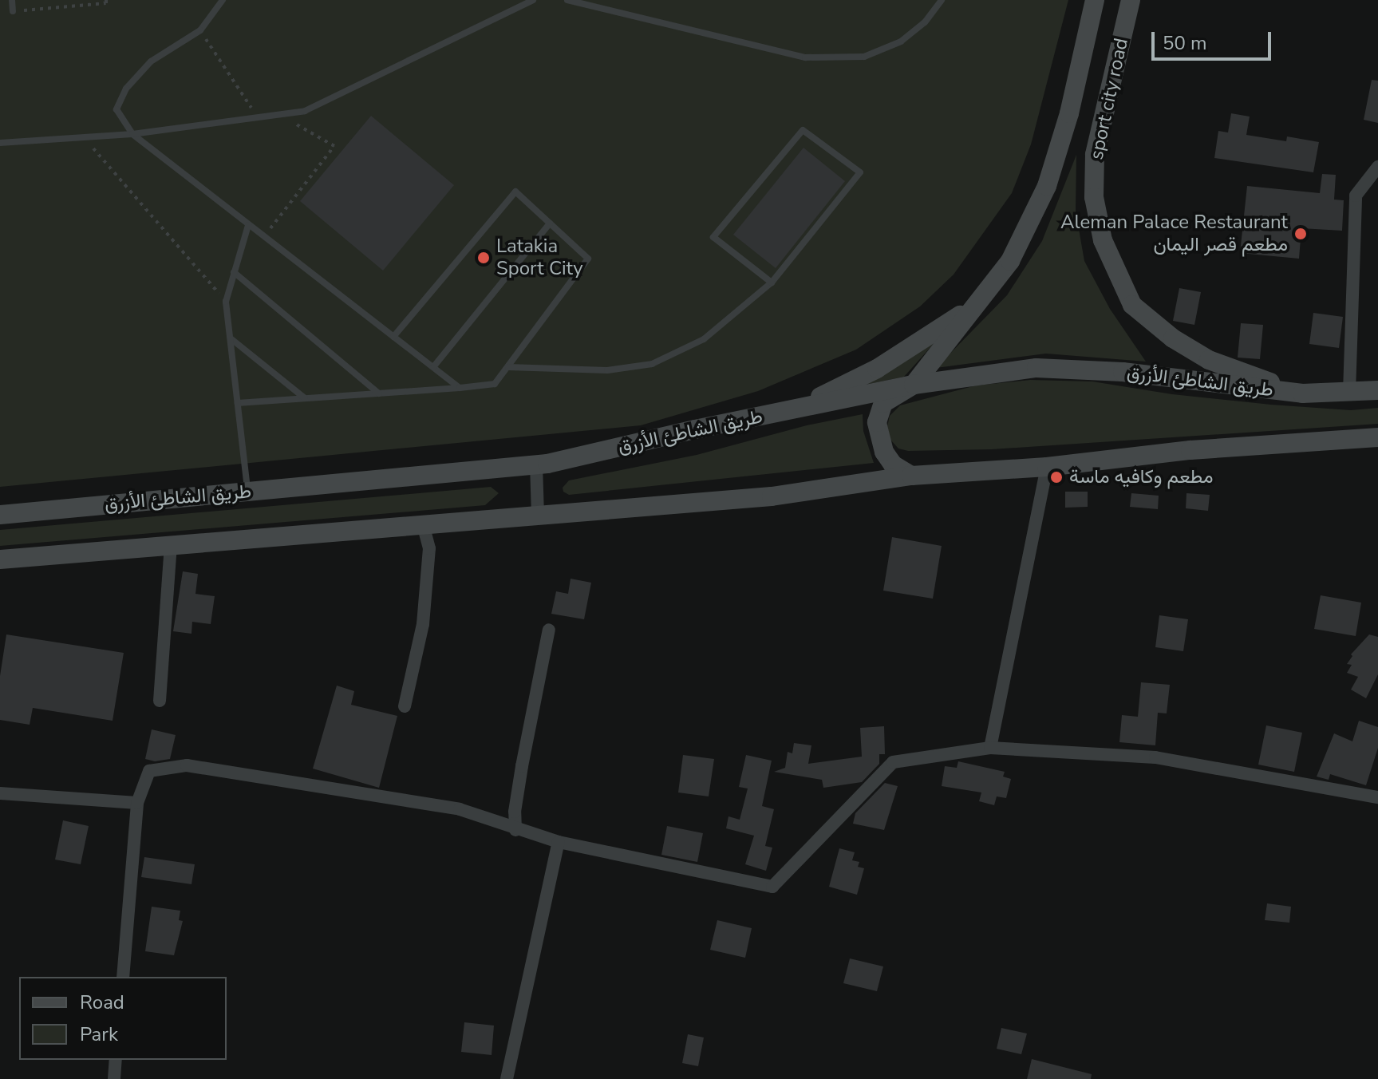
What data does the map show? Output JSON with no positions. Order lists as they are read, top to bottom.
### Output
{
  "streets": {
    "main road": ["sport city road", "طريق الشاطئ الأزرق"]
  },
  "crossings": [
    ["sport city road", "طريق الشاطئ الأزرق"]
  ],
  "places": ["Aleman Palace Restaurant مطعم قصر اليمان", "Latakia Sport City", "مطعم وكافيه ماسة"],
  "legend": ["Road", "Park"],
  "scale_bar": "50 m"
}
